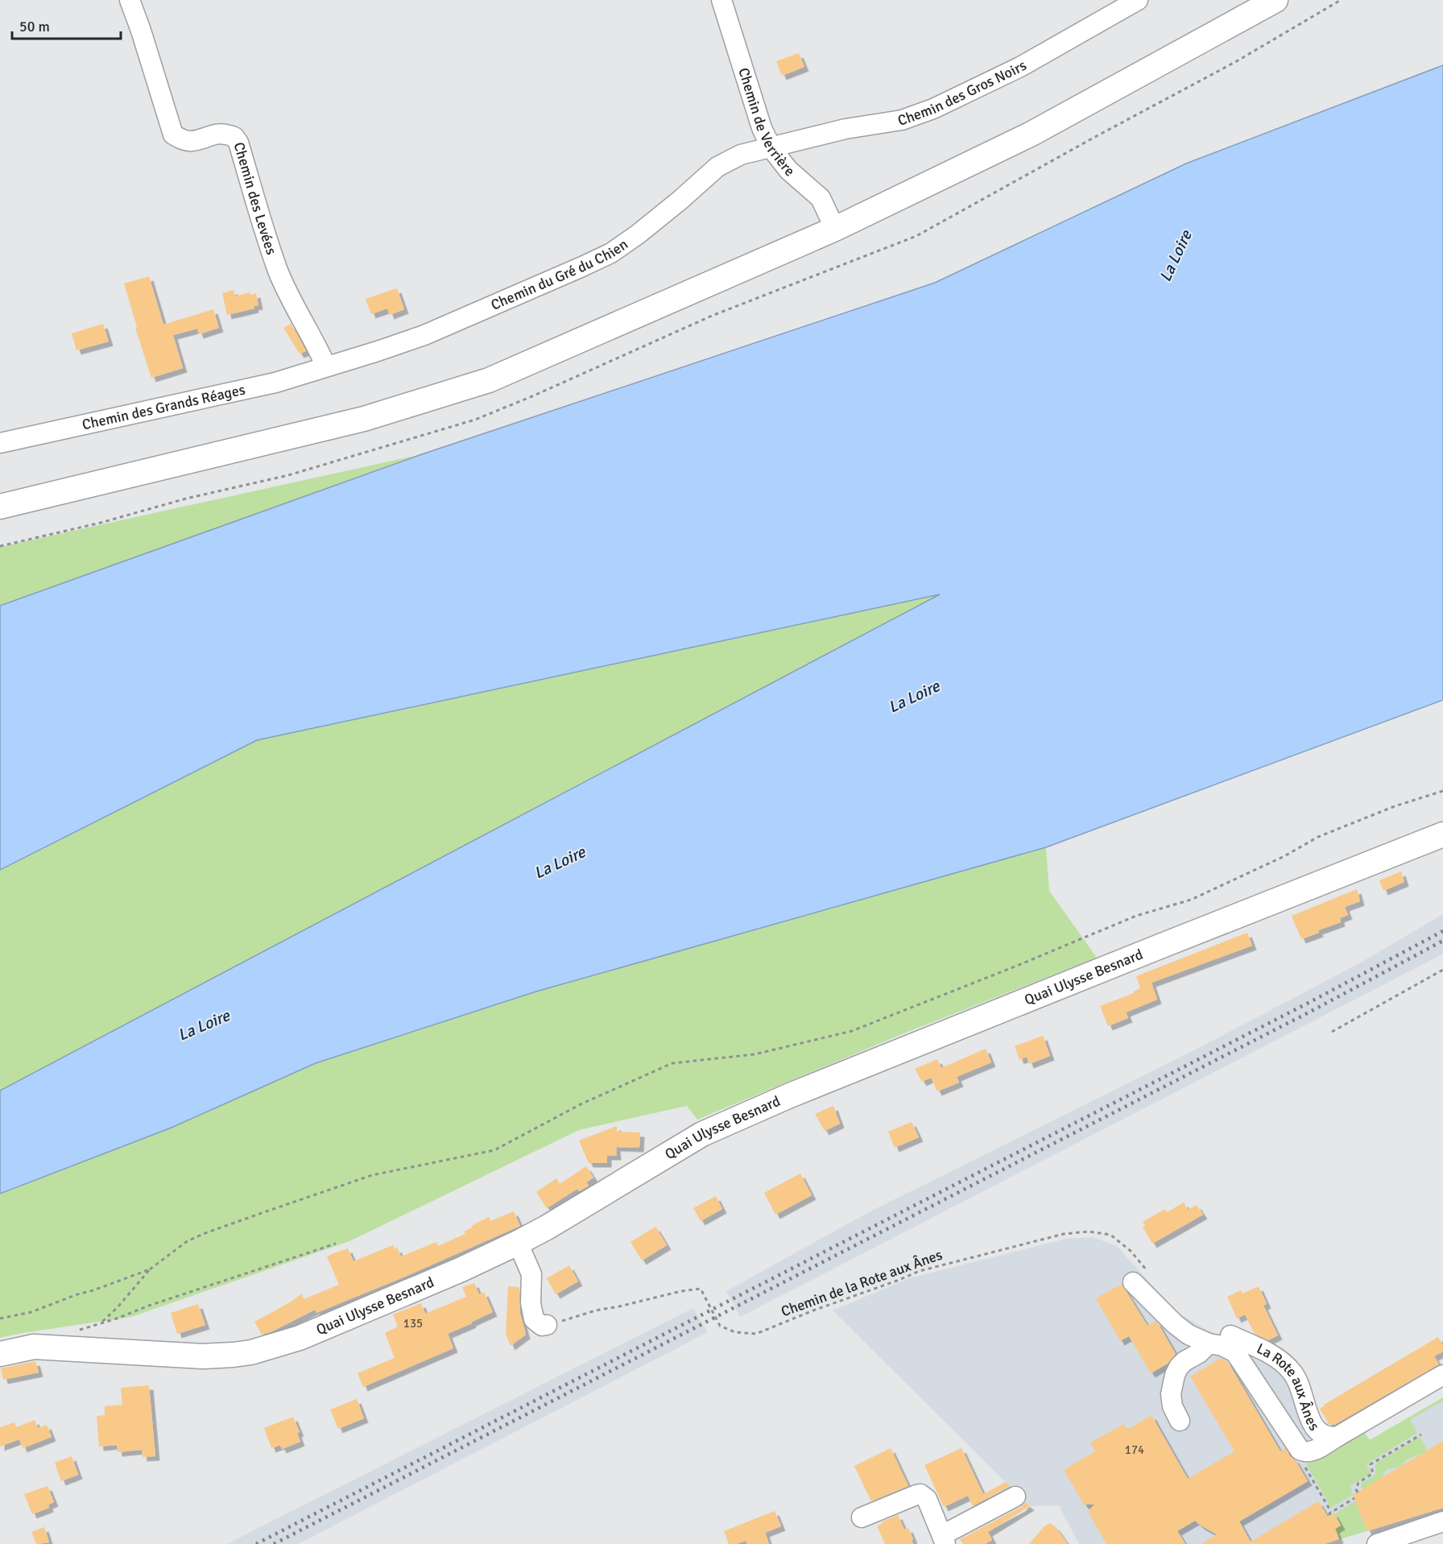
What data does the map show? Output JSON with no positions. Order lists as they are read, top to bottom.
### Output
{
  "streets": {
    "main road": ["Quai Ulysse Besnard"],
    "street": [
      "Chemin des Gros Noirs",
      "Chemin de Verrière",
      "Chemin des Levées",
      "Chemin du Gré du Chien",
      "Chemin des Grands Réages",
      "La Rote aux Ânes"
    ],
    "path": ["Chemin de la Rote aux Ânes"]
  },
  "crossings": [
    ["Chemin des Gros Noirs", "Chemin de Verrière"],
    ["Chemin des Gros Noirs", "Chemin du Gré du Chien"],
    ["Chemin de Verrière", "Chemin du Gré du Chien"],
    ["Chemin des Levées", "Chemin du Gré du Chien"],
    ["Chemin des Levées", "Chemin des Grands Réages"],
    ["Chemin du Gré du Chien", "Chemin des Grands Réages"]
  ],
  "water": ["La Loire"],
  "house_numbers": ["135", "174"],
  "scale_bar": "50 m"
}
